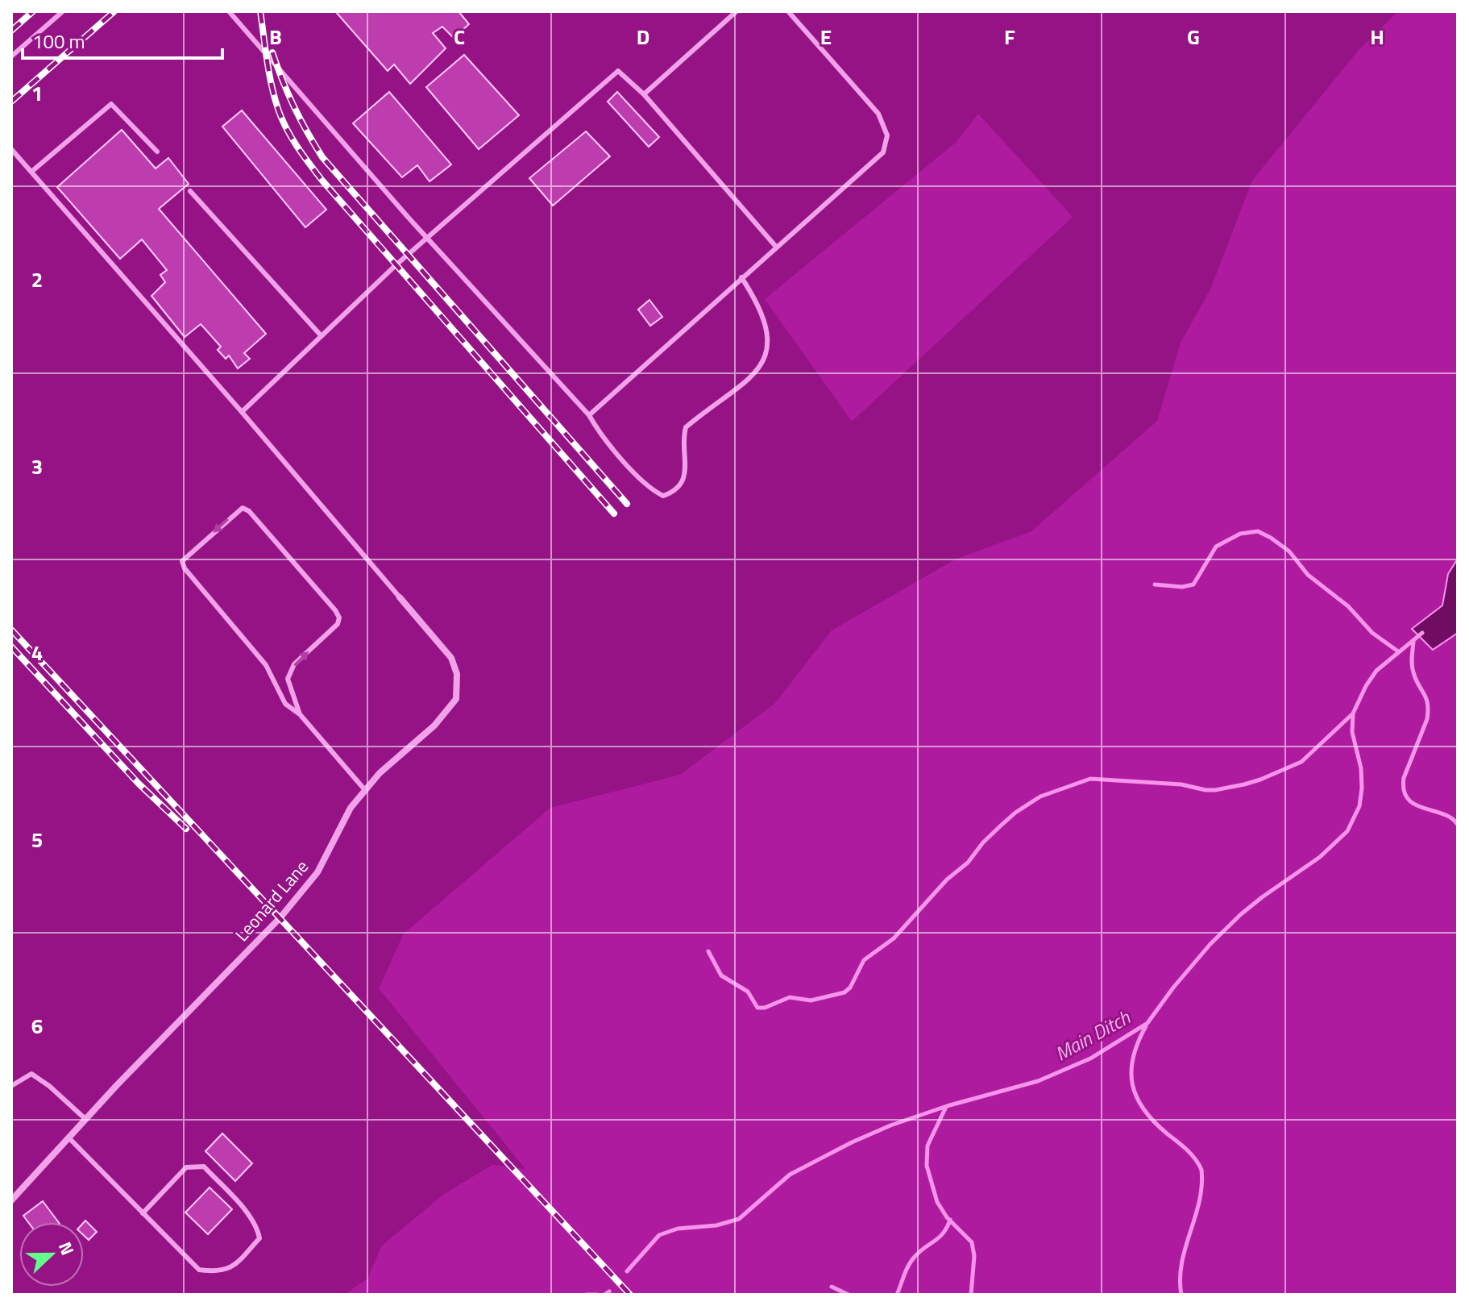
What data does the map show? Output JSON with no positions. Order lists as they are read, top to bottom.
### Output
{
  "streets": {
    "street": ["Leonard Lane"]
  },
  "water": ["Main Ditch"],
  "scale_bar": "100 m",
  "north": "right",
  "grid": {
    "columns": [
      "B",
      "C",
      "D",
      "E",
      "F",
      "G",
      "H"
    ],
    "rows": [
      "1",
      "2",
      "3",
      "4",
      "5",
      "6"
    ]
  }
}
